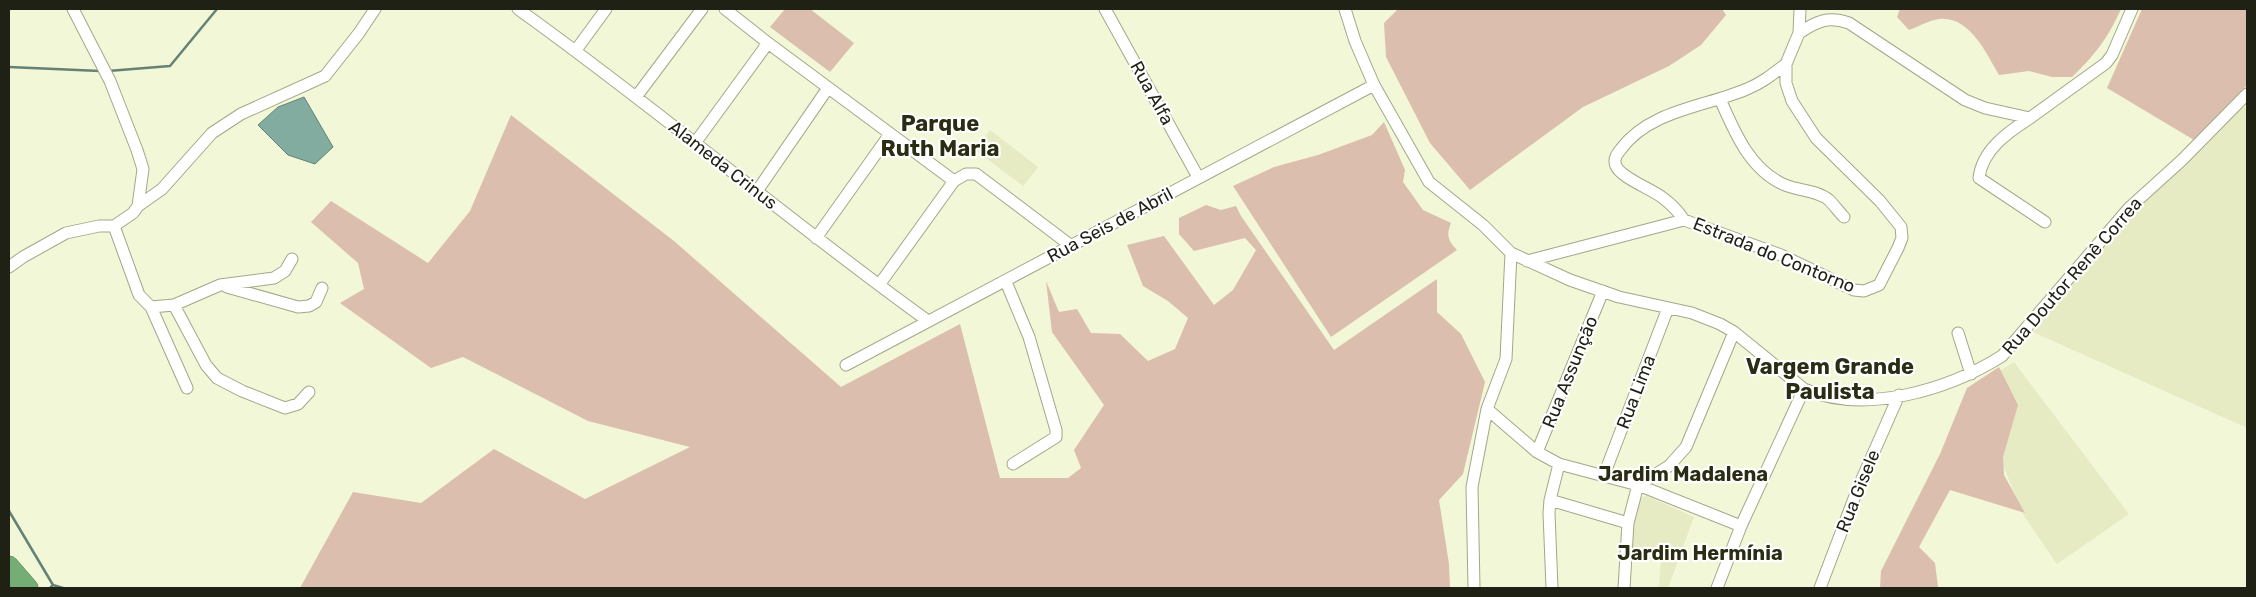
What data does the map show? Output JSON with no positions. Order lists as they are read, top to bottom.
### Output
{
  "streets": {
    "street": [
      "Rua Alfa",
      "Alameda Crinus",
      "Rua Seis de Abril",
      "Estrada do Contorno",
      "Rua Doutor Renê Correa",
      "Rua Assunção",
      "Rua Lima",
      "Rua Gisele"
    ]
  },
  "crossings": [
    ["Rua Alfa", "Rua Seis de Abril"],
    ["Alameda Crinus", "Rua Seis de Abril"],
    ["Rua Seis de Abril", "Rua Doutor Renê Correa"],
    ["Estrada do Contorno", "Rua Doutor Renê Correa"],
    ["Rua Doutor Renê Correa", "Rua Assunção"],
    ["Rua Doutor Renê Correa", "Rua Lima"],
    ["Rua Doutor Renê Correa", "Rua Gisele"]
  ],
  "districts": [
    "Parque Ruth Maria",
    "Vargem Grande Paulista",
    "Jardim Madalena",
    "Jardim Hermínia"
  ]
}
